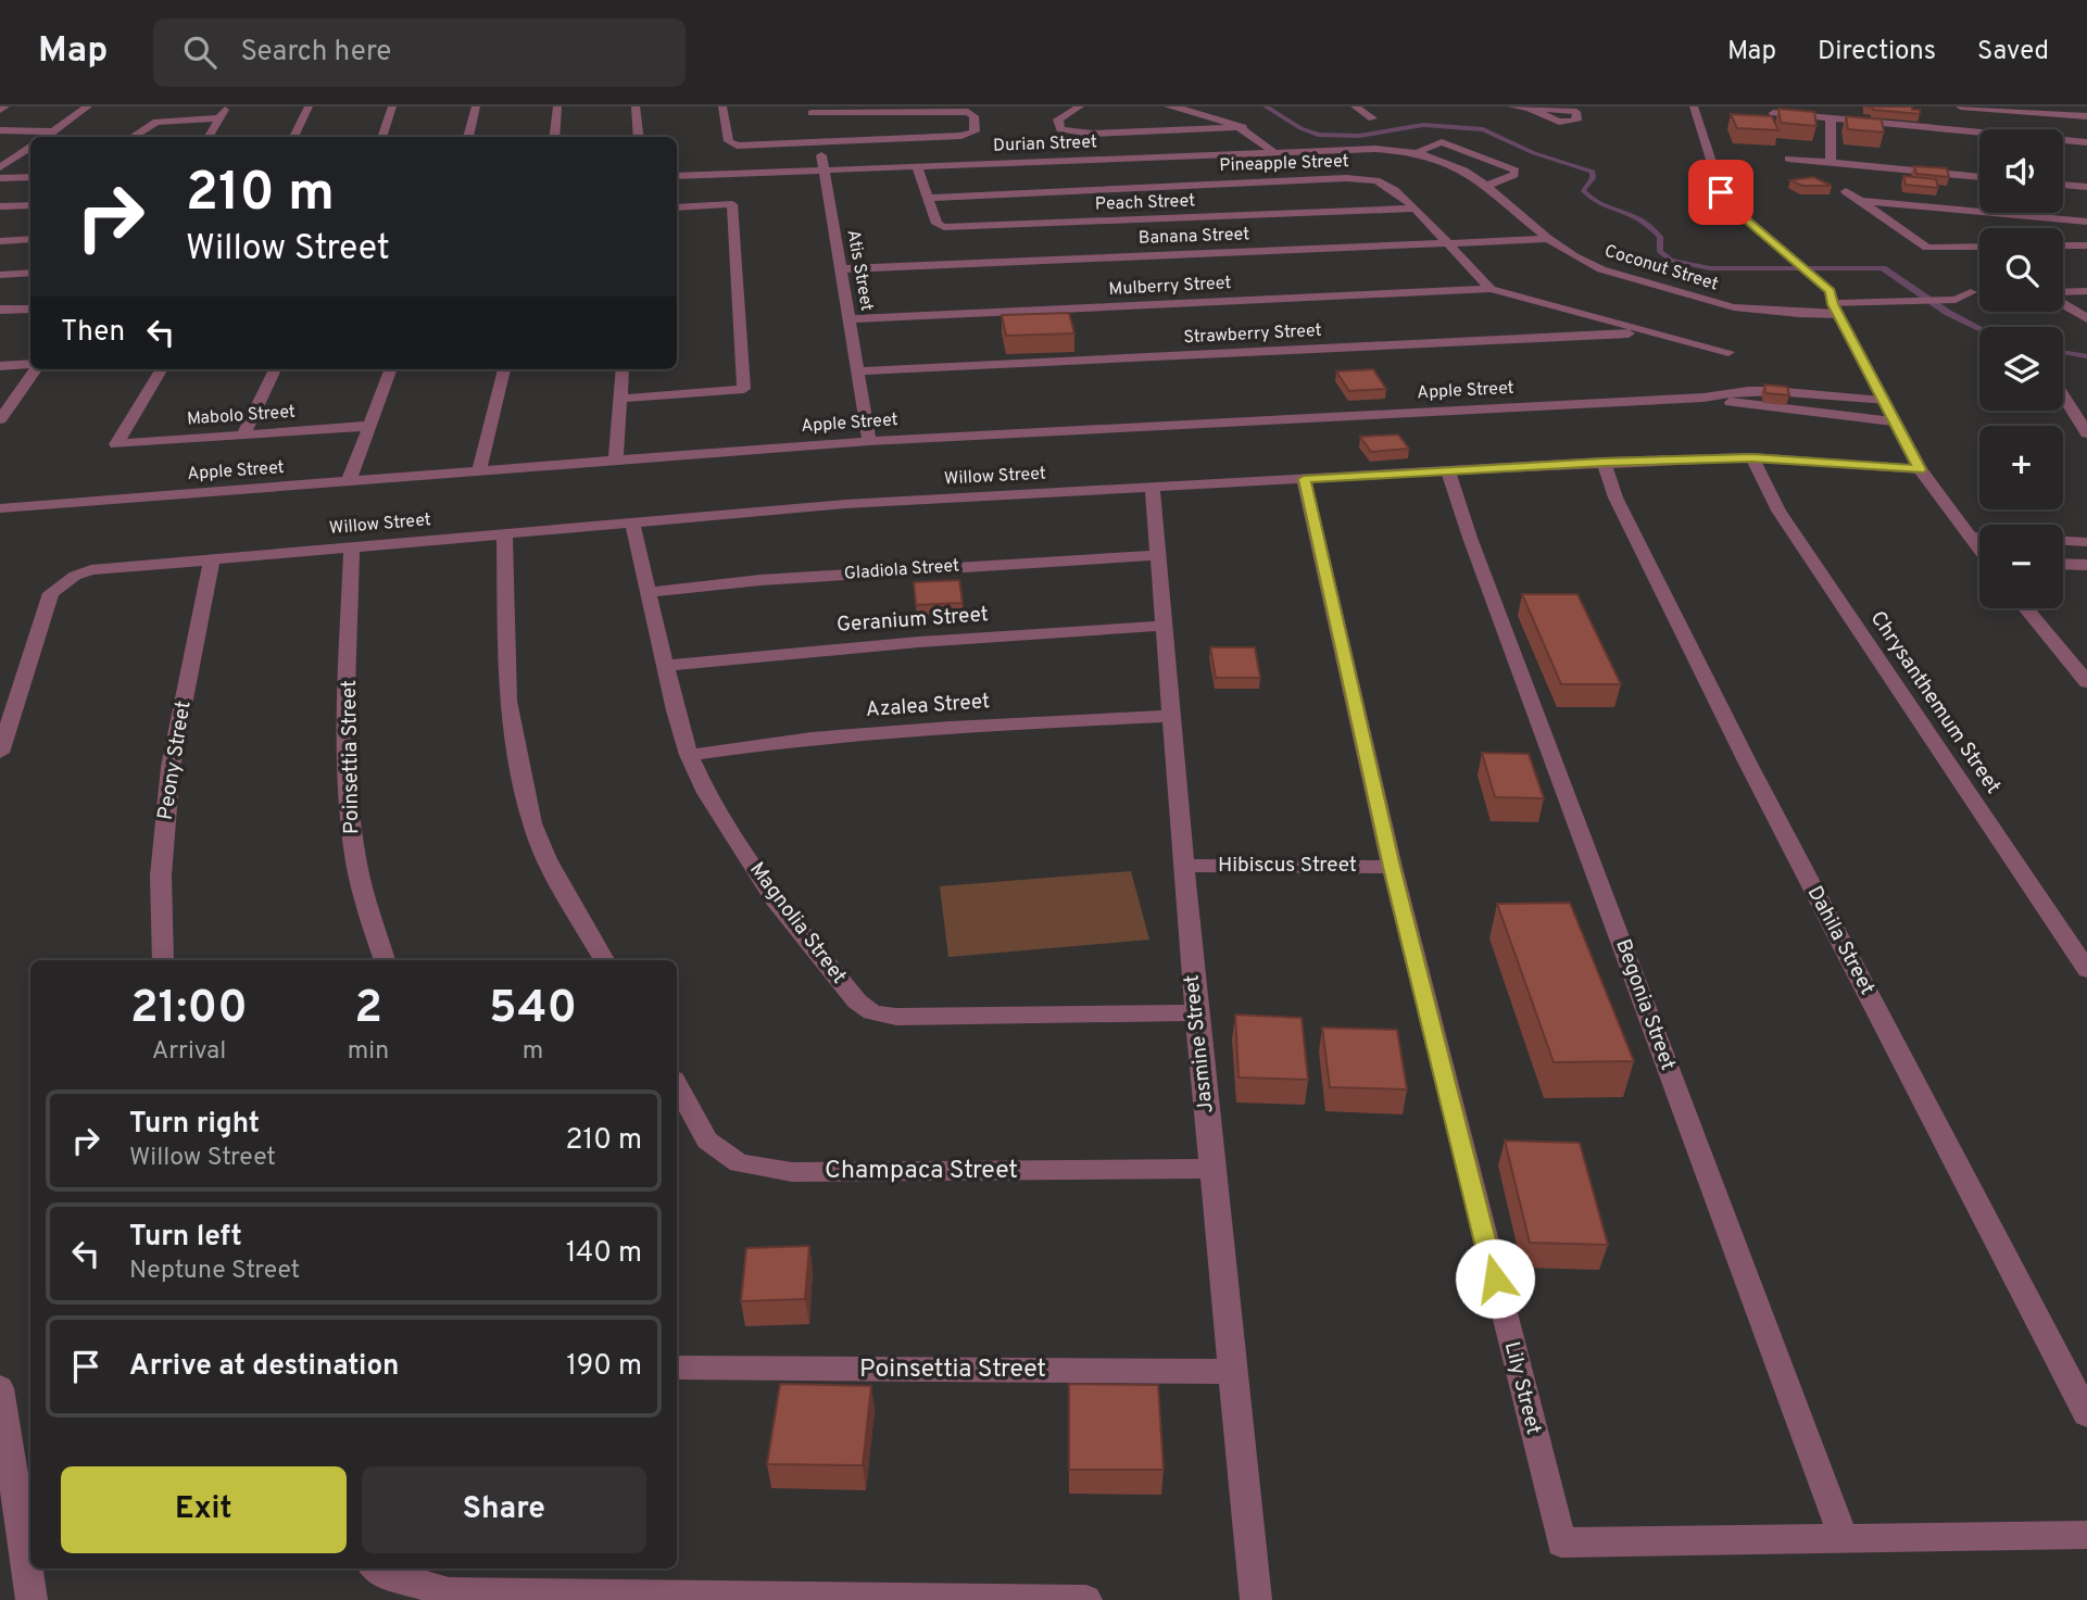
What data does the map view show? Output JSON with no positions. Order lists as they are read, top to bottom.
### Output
{
  "streets": {
    "street": [
      "Durian Street",
      "Pineapple Street",
      "Peach Street",
      "Banana Street",
      "Coconut Street",
      "Atis Street",
      "Mulberry Street",
      "Strawberry Street",
      "Apple Street",
      "Mabolo Street",
      "Willow Street",
      "Gladiola Street",
      "Geranium Street",
      "Chrysanthemum Street",
      "Azalea Street",
      "Poinsettia Street",
      "Peony Street",
      "Hibiscus Street",
      "Magnolia Street",
      "Dahila Street",
      "Begonia Street",
      "Jasmine Street",
      "Champaca Street",
      "Lily Street"
    ]
  },
  "crossings": [
    ["Durian Street", "Peach Street"],
    ["Durian Street", "Coconut Street"],
    ["Durian Street", "Atis Street"],
    ["Pineapple Street", "Peach Street"],
    ["Pineapple Street", "Banana Street"],
    ["Pineapple Street", "Mulberry Street"],
    ["Banana Street", "Coconut Street"],
    ["Banana Street", "Atis Street"],
    ["Atis Street", "Mulberry Street"],
    ["Atis Street", "Strawberry Street"],
    ["Atis Street", "Apple Street"],
    ["Willow Street", "Chrysanthemum Street"],
    ["Willow Street", "Poinsettia Street"],
    ["Willow Street", "Peony Street"],
    ["Willow Street", "Magnolia Street"],
    ["Willow Street", "Dahila Street"],
    ["Willow Street", "Begonia Street"],
    ["Willow Street", "Jasmine Street"],
    ["Willow Street", "Lily Street"],
    ["Gladiola Street", "Magnolia Street"],
    ["Gladiola Street", "Jasmine Street"],
    ["Geranium Street", "Magnolia Street"],
    ["Geranium Street", "Jasmine Street"],
    ["Azalea Street", "Magnolia Street"],
    ["Azalea Street", "Jasmine Street"],
    ["Poinsettia Street", "Jasmine Street"],
    ["Hibiscus Street", "Jasmine Street"],
    ["Hibiscus Street", "Lily Street"],
    ["Magnolia Street", "Jasmine Street"],
    ["Jasmine Street", "Champaca Street"]
  ],
  "page": {
    "header": "Map",
    "search": "Search here",
    "nav": ["Map", "Directions", "Saved"],
    "map_buttons": ["+", "−"],
    "turn": ["210 m", "Willow Street"],
    "then": "Then",
    "eta": [
      "21:00",
      "Arrival",
      "2",
      "min",
      "540",
      "m"
    ],
    "list": [
      {
        "name": "Turn right",
        "note": "Willow Street",
        "value": "210 m"
      },
      {
        "name": "Turn left",
        "note": "Neptune Street",
        "value": "140 m"
      },
      {
        "name": "Arrive at destination",
        "value": "190 m"
      }
    ],
    "buttons": ["Exit", "Share"]
  }
}
